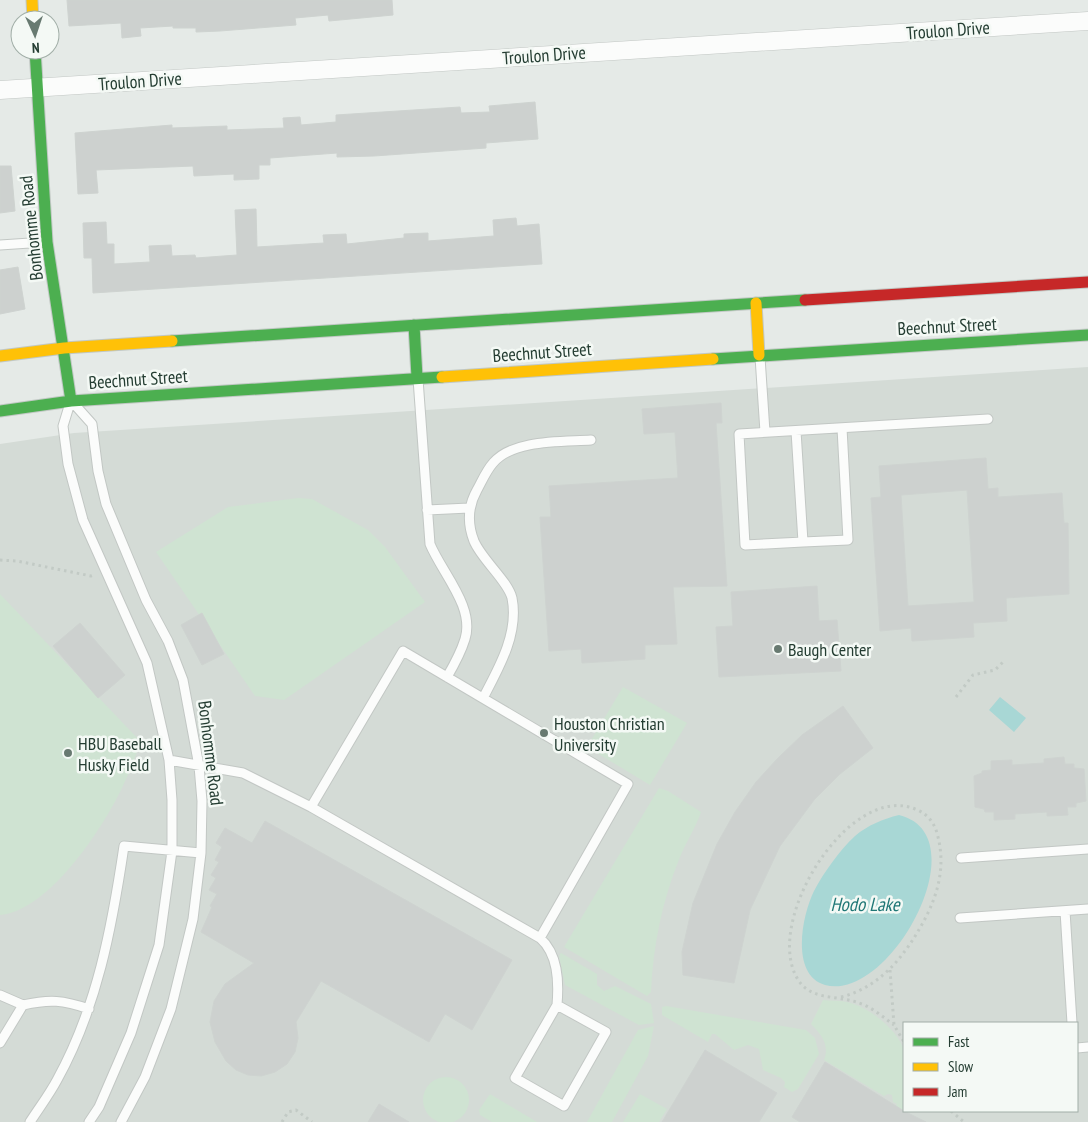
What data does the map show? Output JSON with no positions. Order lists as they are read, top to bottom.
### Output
{
  "streets": {
    "main road": ["Bonhomme Road", "Beechnut Street"],
    "street": ["Troulon Drive"]
  },
  "crossings": [
    ["Troulon Drive", "Bonhomme Road"],
    ["Bonhomme Road", "Beechnut Street"]
  ],
  "water": ["Hodo Lake"],
  "places": ["Baugh Center", "Houston Christian University", "HBU Baseball Husky Field"],
  "legend": ["Fast", "Slow", "Jam"],
  "north": "bottom"
}
